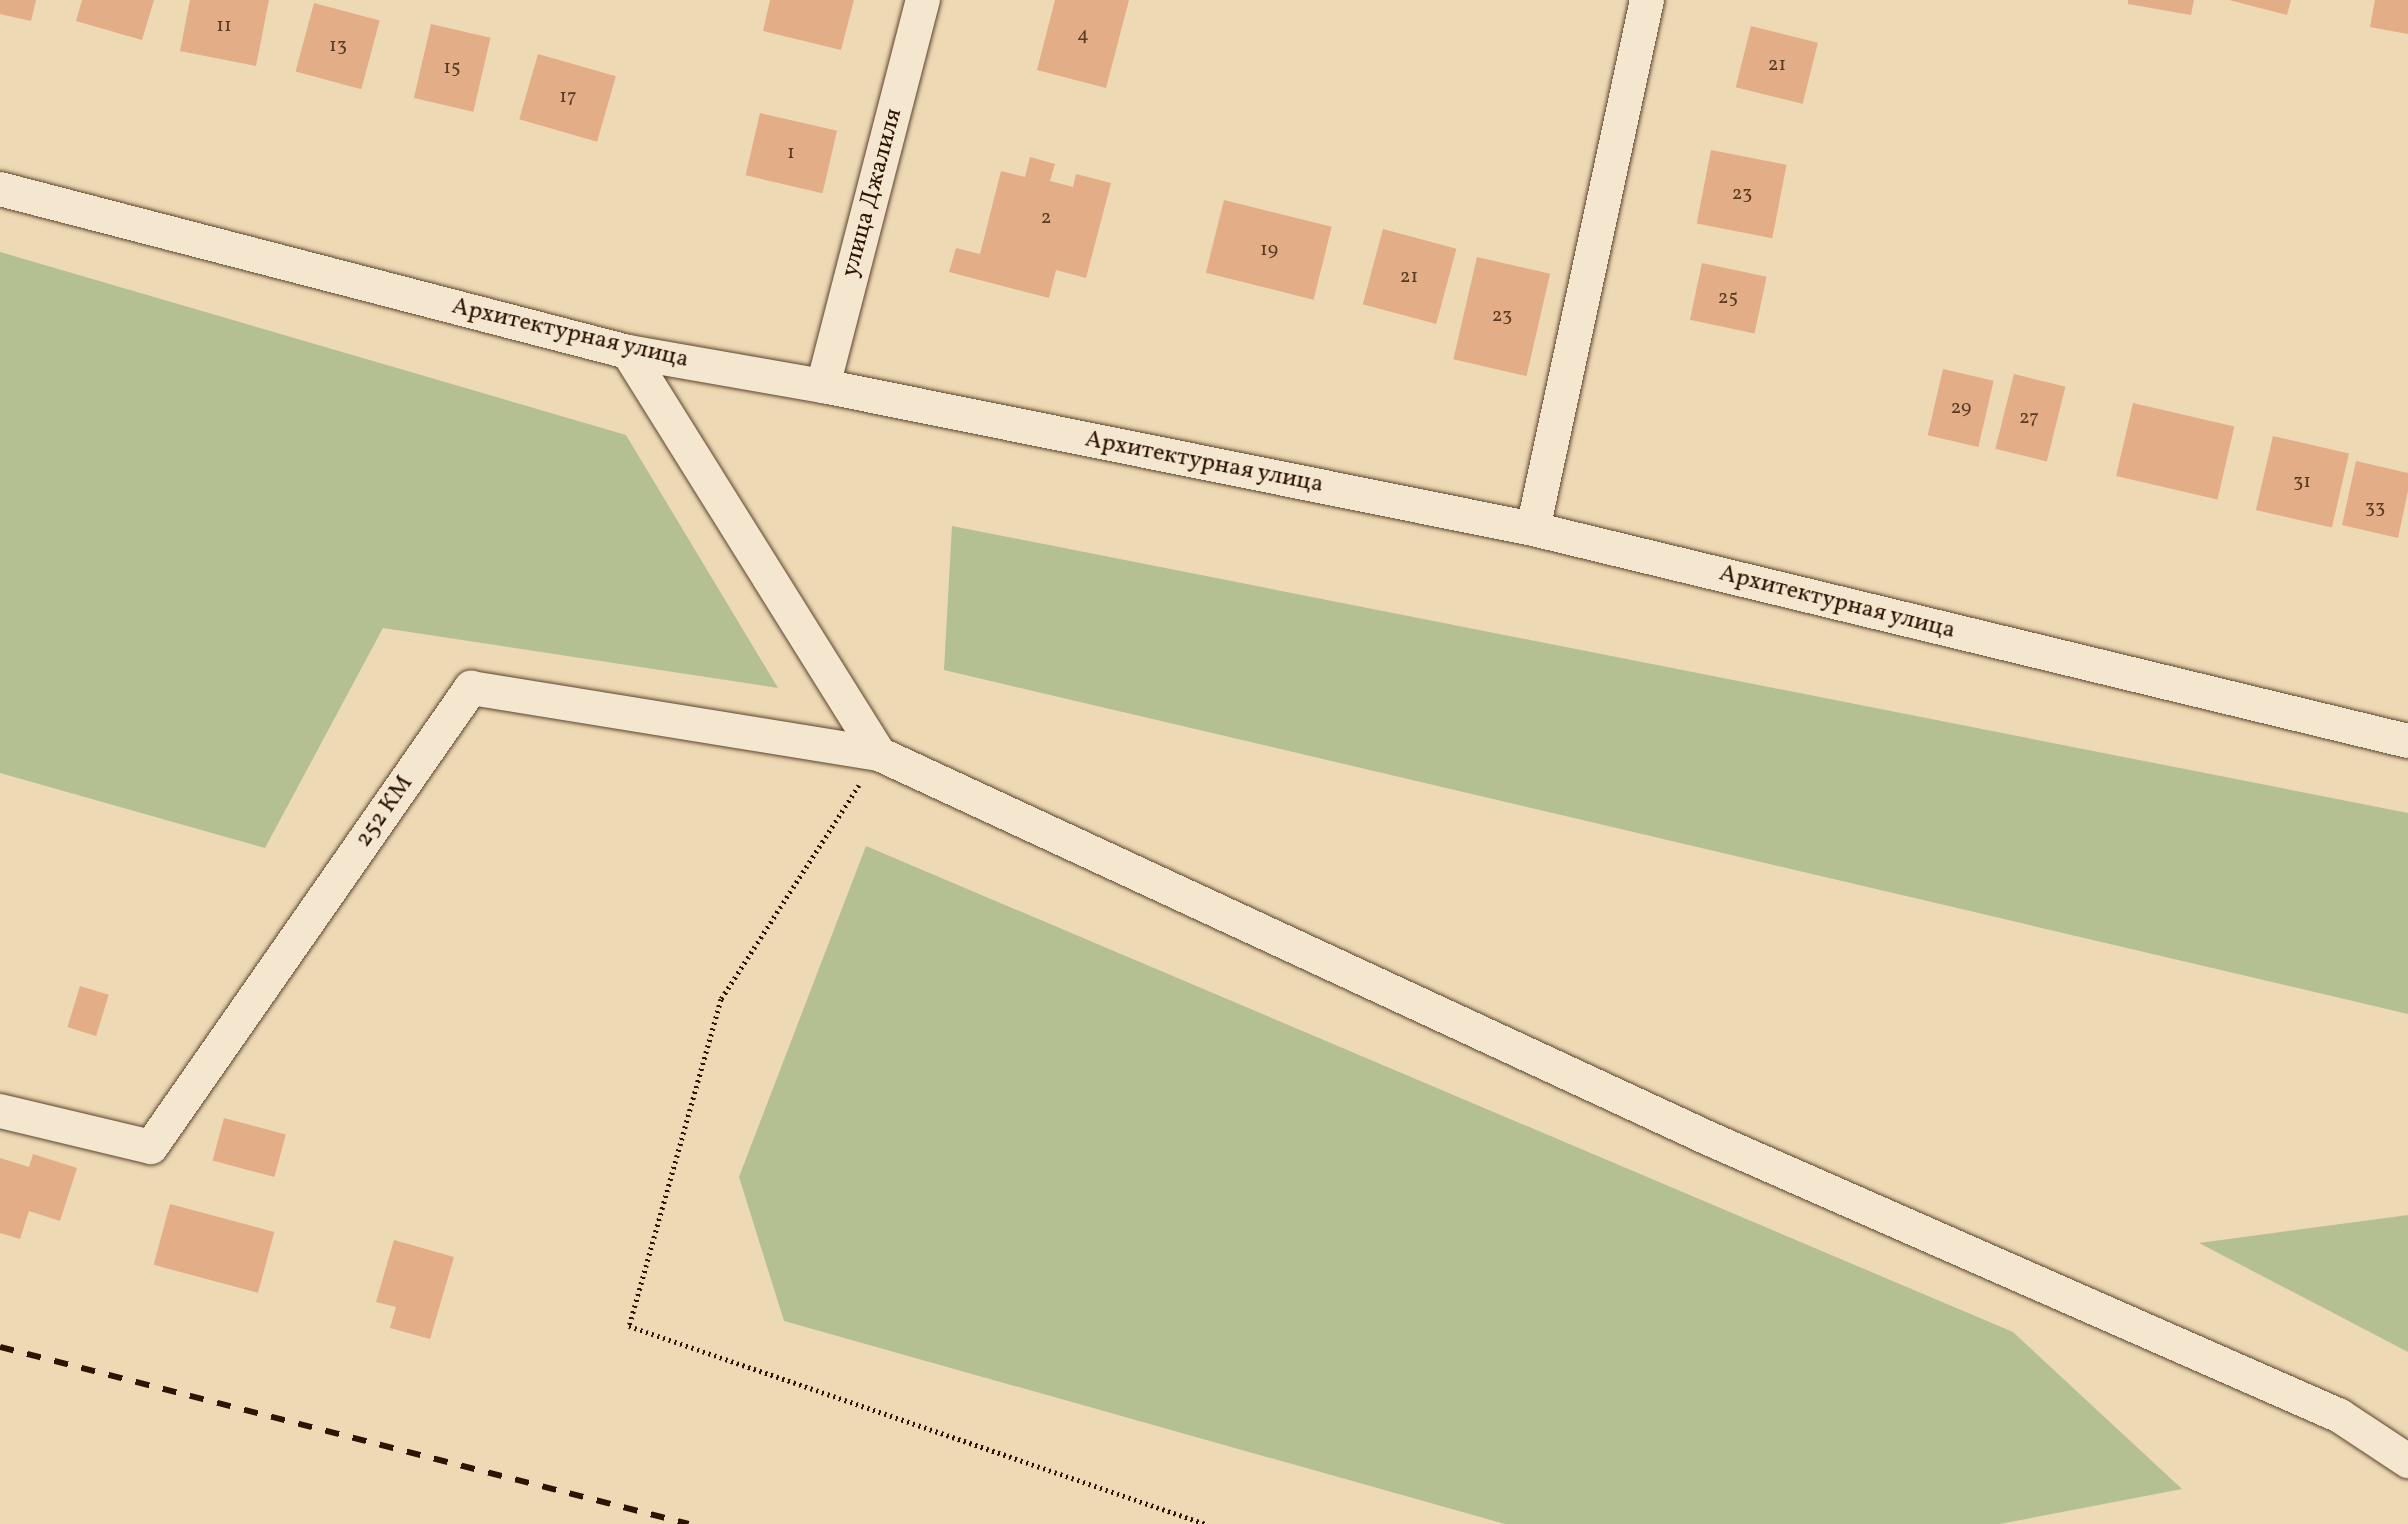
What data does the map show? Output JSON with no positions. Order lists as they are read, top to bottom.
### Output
{
  "streets": {
    "street": ["улица Джалиля", "Архитектурная улица", "252 КМ"]
  },
  "crossings": [
    ["улица Джалиля", "Архитектурная улица"]
  ],
  "house_numbers": [
    "11",
    "4",
    "13",
    "21",
    "15",
    "17",
    "1",
    "23",
    "2",
    "19",
    "21",
    "25",
    "23",
    "29",
    "27",
    "31",
    "33"
  ]
}
